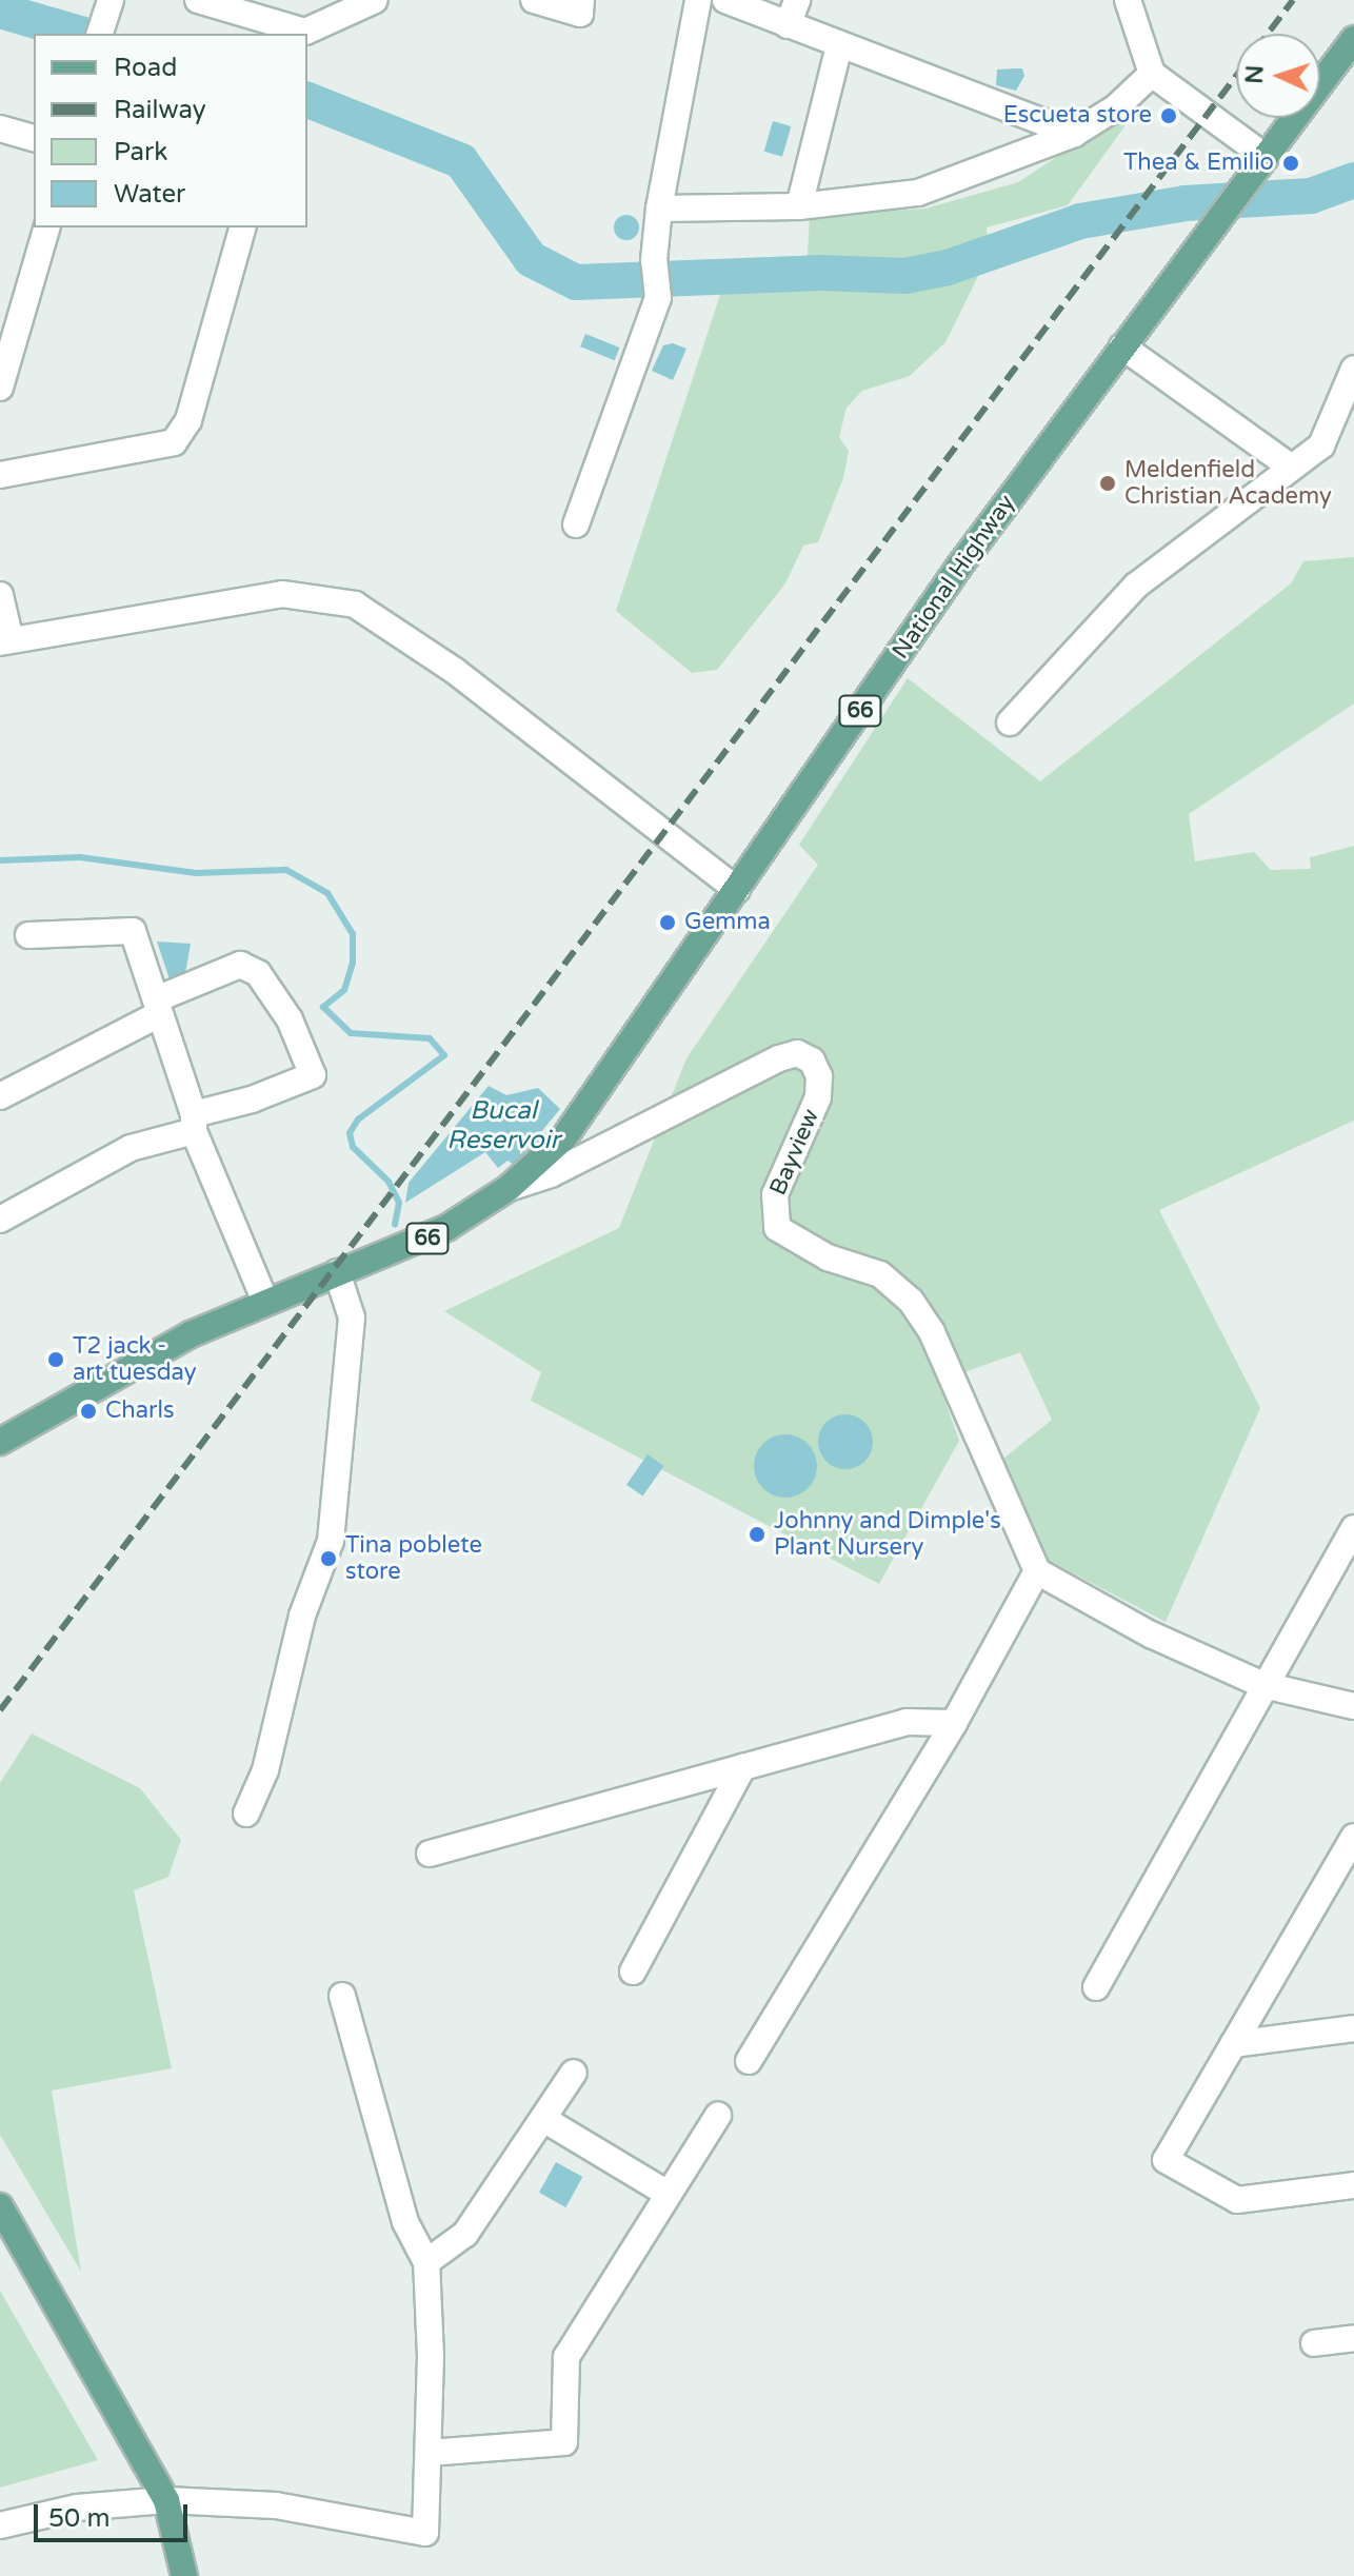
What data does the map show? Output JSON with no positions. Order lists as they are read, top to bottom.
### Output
{
  "streets": {
    "main road": ["National Highway", "66"],
    "street": ["Bayview"]
  },
  "crossings": [
    ["National Highway", "Bayview"]
  ],
  "water": ["Bucal Reservoir"],
  "places": [
    "Escueta store",
    "Thea & Emilio",
    "Meldenfield Christian Academy",
    "Gemma",
    "T2 jack - art tuesday",
    "Charls",
    "Johnny and Dimple's Plant Nursery",
    "Tina poblete store"
  ],
  "legend": [
    "Road",
    "Railway",
    "Park",
    "Water"
  ],
  "scale_bar": "50 m",
  "north": "left"
}
